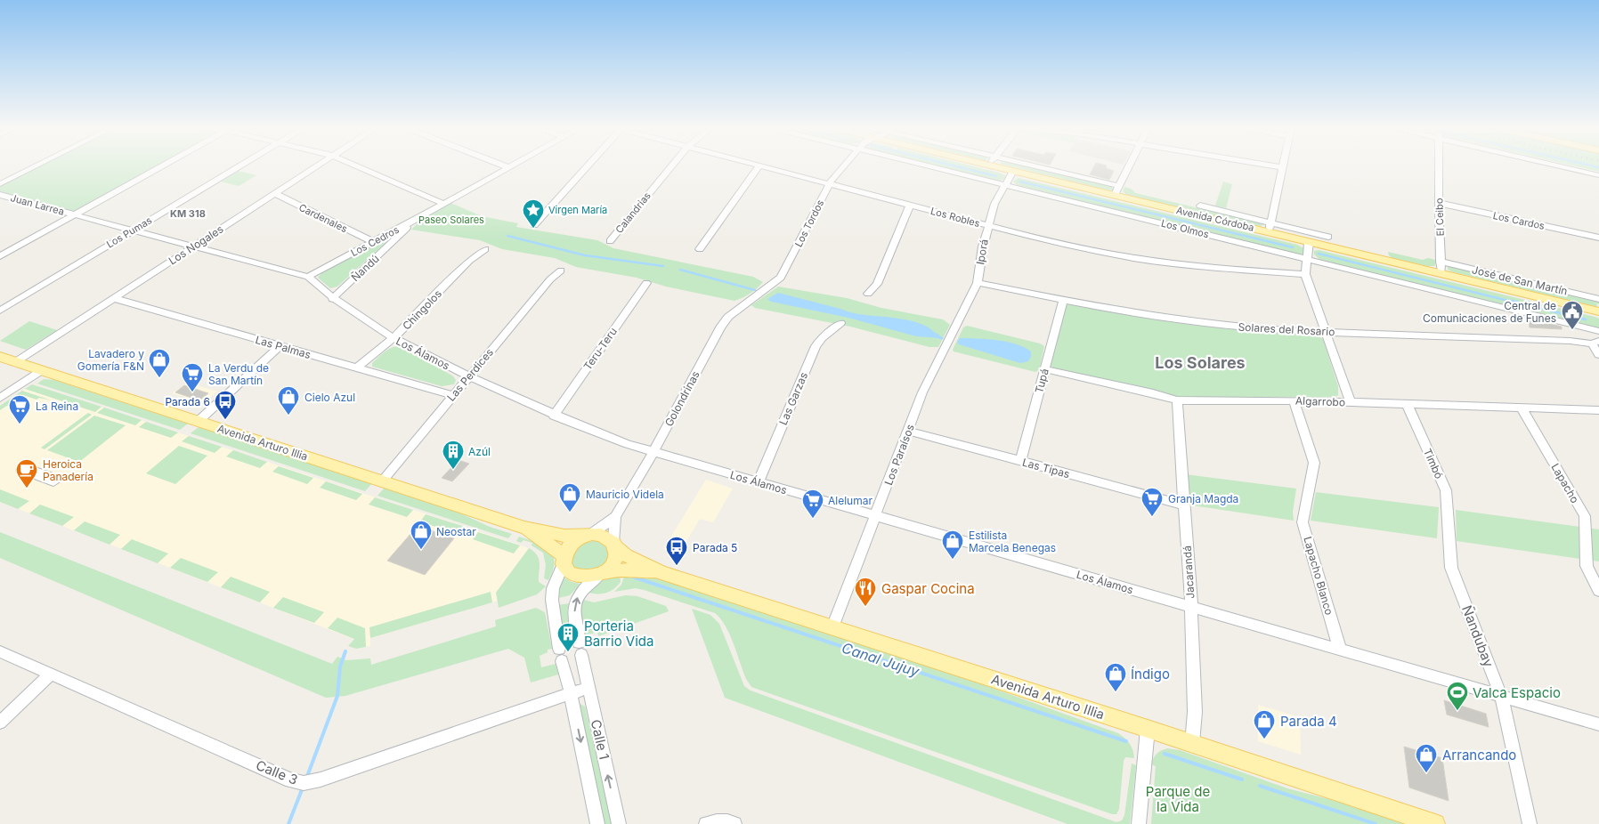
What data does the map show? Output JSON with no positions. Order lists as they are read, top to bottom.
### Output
{
  "streets": {
    "main road": ["Avenida Córdoba", "Avenida Arturo Illia"],
    "street": [
      "Juan Larrea",
      "Calandrias",
      "Los Robles",
      "El Ceibo",
      "Cardenales",
      "Los Cardos",
      "Los Tordos",
      "Los Olmos",
      "Los Pumas",
      "Los Cedros",
      "Los Nogales",
      "Iporá",
      "Ñandú",
      "José de San Martín",
      "Chingolos",
      "Solares del Rosario",
      "Las Palmas",
      "Teru-Teru",
      "Los Álamos",
      "Las Perdices",
      "Tupá",
      "Golondrinas",
      "Las Garzas",
      "Algarrobo",
      "Los Paraísos",
      "Timbó",
      "Las Tipas",
      "Lapacho",
      "Jacarandá",
      "Lapacho Blanco",
      "Ñandubay",
      "Calle 1",
      "Calle 3"
    ]
  },
  "crossings": [
    ["Juan Larrea", "Los Álamos"],
    ["Los Robles", "Los Tordos"],
    ["Los Robles", "Iporá"],
    ["El Ceibo", "Avenida Córdoba"],
    ["El Ceibo", "Los Cardos"],
    ["El Ceibo", "José de San Martín"],
    ["Cardenales", "Los Cedros"],
    ["Cardenales", "Los Nogales"],
    ["Avenida Córdoba", "Iporá"],
    ["Los Tordos", "Golondrinas"],
    ["Los Olmos", "Iporá"],
    ["Los Pumas", "Los Álamos"],
    ["Los Cedros", "Ñandú"],
    ["Los Cedros", "Los Álamos"],
    ["Los Nogales", "Las Palmas"],
    ["Los Nogales", "Los Álamos"],
    ["Los Nogales", "Avenida Arturo Illia"],
    ["Iporá", "Solares del Rosario"],
    ["Iporá", "Los Paraísos"],
    ["Ñandú", "Los Álamos"],
    ["Chingolos", "Las Palmas"],
    ["Chingolos", "Los Álamos"],
    ["Solares del Rosario", "Tupá"],
    ["Las Palmas", "Las Perdices"],
    ["Teru-Teru", "Los Álamos"],
    ["Los Álamos", "Las Perdices"],
    ["Los Álamos", "Golondrinas"],
    ["Los Álamos", "Las Garzas"],
    ["Los Álamos", "Los Paraísos"],
    ["Los Álamos", "Jacarandá"],
    ["Los Álamos", "Lapacho Blanco"],
    ["Los Álamos", "Ñandubay"],
    ["Las Perdices", "Avenida Arturo Illia"],
    ["Tupá", "Algarrobo"],
    ["Tupá", "Las Tipas"],
    ["Golondrinas", "Avenida Arturo Illia"],
    ["Golondrinas", "Calle 1"],
    ["Algarrobo", "Timbó"],
    ["Algarrobo", "Lapacho"],
    ["Algarrobo", "Jacarandá"],
    ["Algarrobo", "Lapacho Blanco"],
    ["Avenida Arturo Illia", "Los Paraísos"],
    ["Avenida Arturo Illia", "Jacarandá"],
    ["Avenida Arturo Illia", "Calle 1"],
    ["Los Paraísos", "Las Tipas"],
    ["Timbó", "Ñandubay"],
    ["Las Tipas", "Jacarandá"],
    ["Calle 1", "Calle 3"]
  ],
  "districts": ["KM 318", "Los Solares"],
  "water": ["Canal Jujuy"],
  "parks": ["Paseo Solares", "Parque de la Vida"],
  "places": {
    "place": ["Virgen María"],
    "public building": ["Central de Comunicaciones de Funes"],
    "shop": [
      "Lavadero y Gomería F&N",
      "Cielo Azul",
      "Mauricio Videla",
      "Neostar",
      "Estilista Marcela Benegas",
      "Índigo",
      "Parada 4",
      "Arrancando"
    ],
    "supermarket": [
      "La Verdu de San Martín",
      "La Reina",
      "Granja Magda",
      "Alelumar"
    ],
    "bus stop": ["Parada 6", "Parada 5"],
    "building": ["Azúl", "Porteria Barrio Vida"],
    "cafe": ["Heroica Panadería"],
    "restaurant": ["Gaspar Cocina"],
    "sports": ["Valca Espacio"]
  }
}
